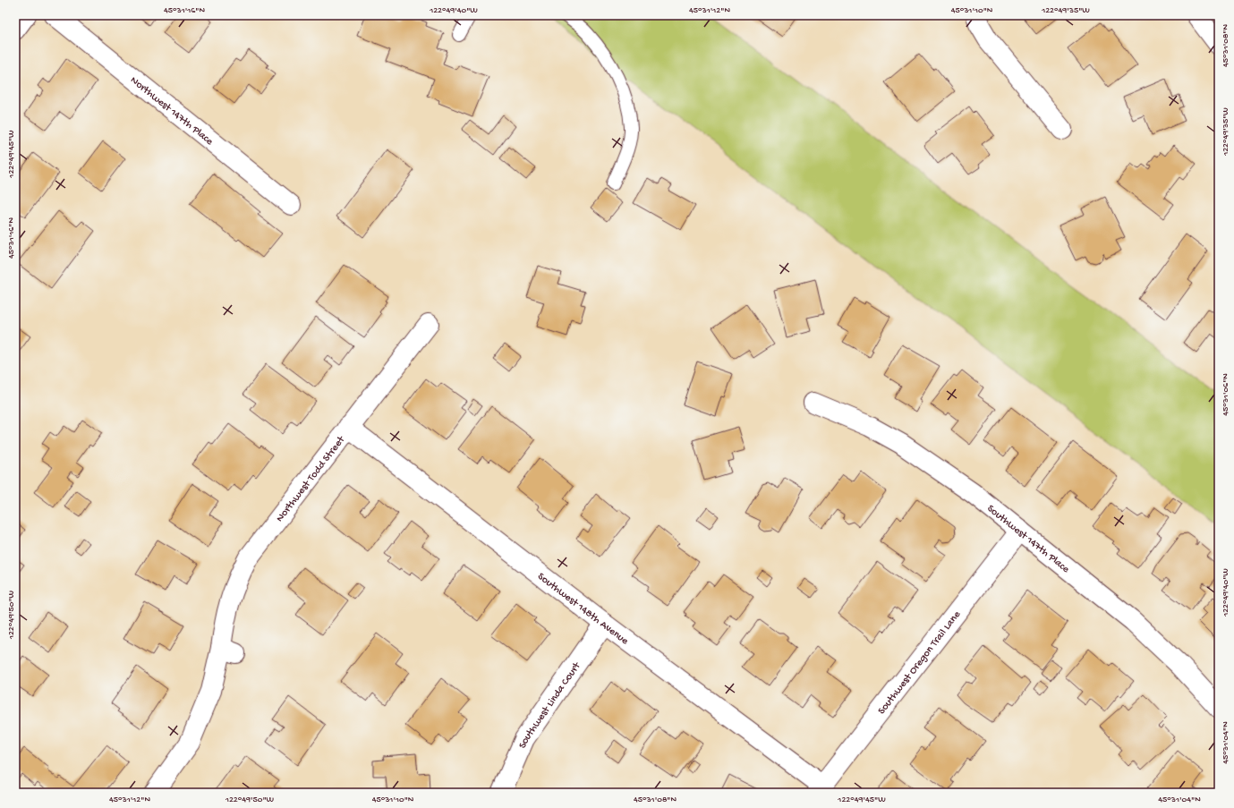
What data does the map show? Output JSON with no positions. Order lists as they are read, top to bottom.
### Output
{
  "streets": {
    "street": [
      "Northwest 147th Place",
      "Northwest Todd Street",
      "Southwest 147th Place",
      "Southwest 148th Avenue",
      "Southwest Oregon Trail Lane",
      "Southwest Linda Court"
    ]
  },
  "crossings": [
    ["Northwest Todd Street", "Southwest 148th Avenue"],
    ["Southwest 147th Place", "Southwest Oregon Trail Lane"],
    ["Southwest 148th Avenue", "Southwest Oregon Trail Lane"],
    ["Southwest 148th Avenue", "Southwest Linda Court"]
  ],
  "coordinates": [
    "45°31'16\"N",
    "122°49'40\"W",
    "45°31'12\"N",
    "45°31'10\"N",
    "122°49'35\"W",
    "45°31'08\"N",
    "122°49'45\"W",
    "45°31'06\"N",
    "122°49'50\"W",
    "45°31'04\"N"
  ]
}
